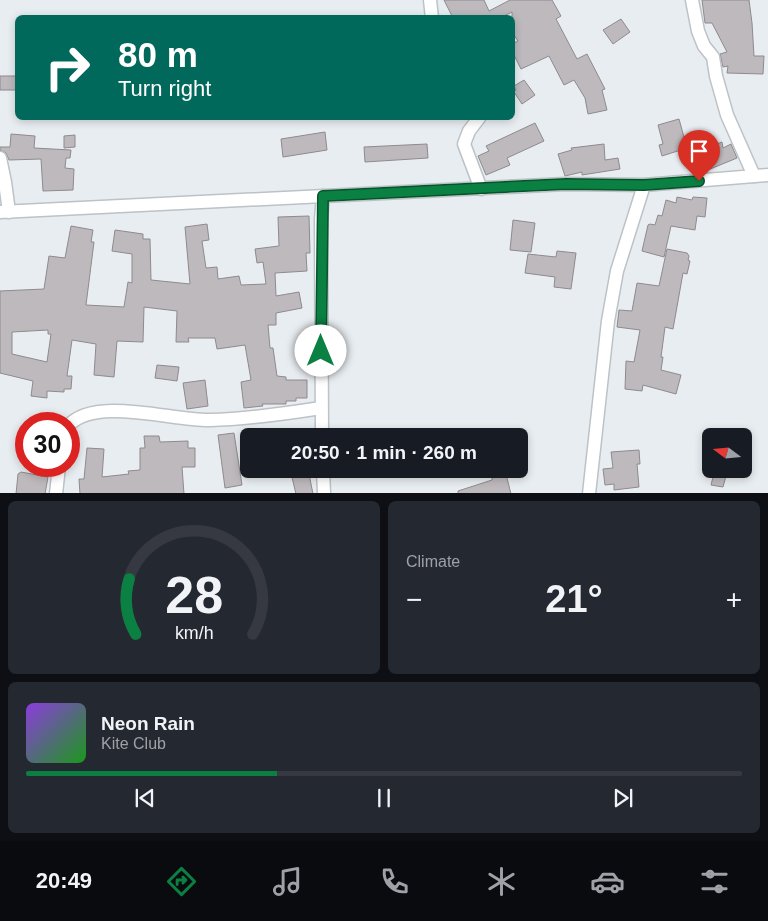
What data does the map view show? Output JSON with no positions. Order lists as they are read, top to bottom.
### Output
{
  "north": "left",
  "page": {
    "turn": ["80 m", "Turn right"],
    "limit": "30",
    "trip": "20:50 · 1 min · 260 m",
    "tile": "Climate",
    "heat": ["−", "21°", "+"],
    "song": ["Neon Rain", "Kite Club"],
    "tabs": "20:49",
    "gauge": ["28", "km/h"]
  }
}
